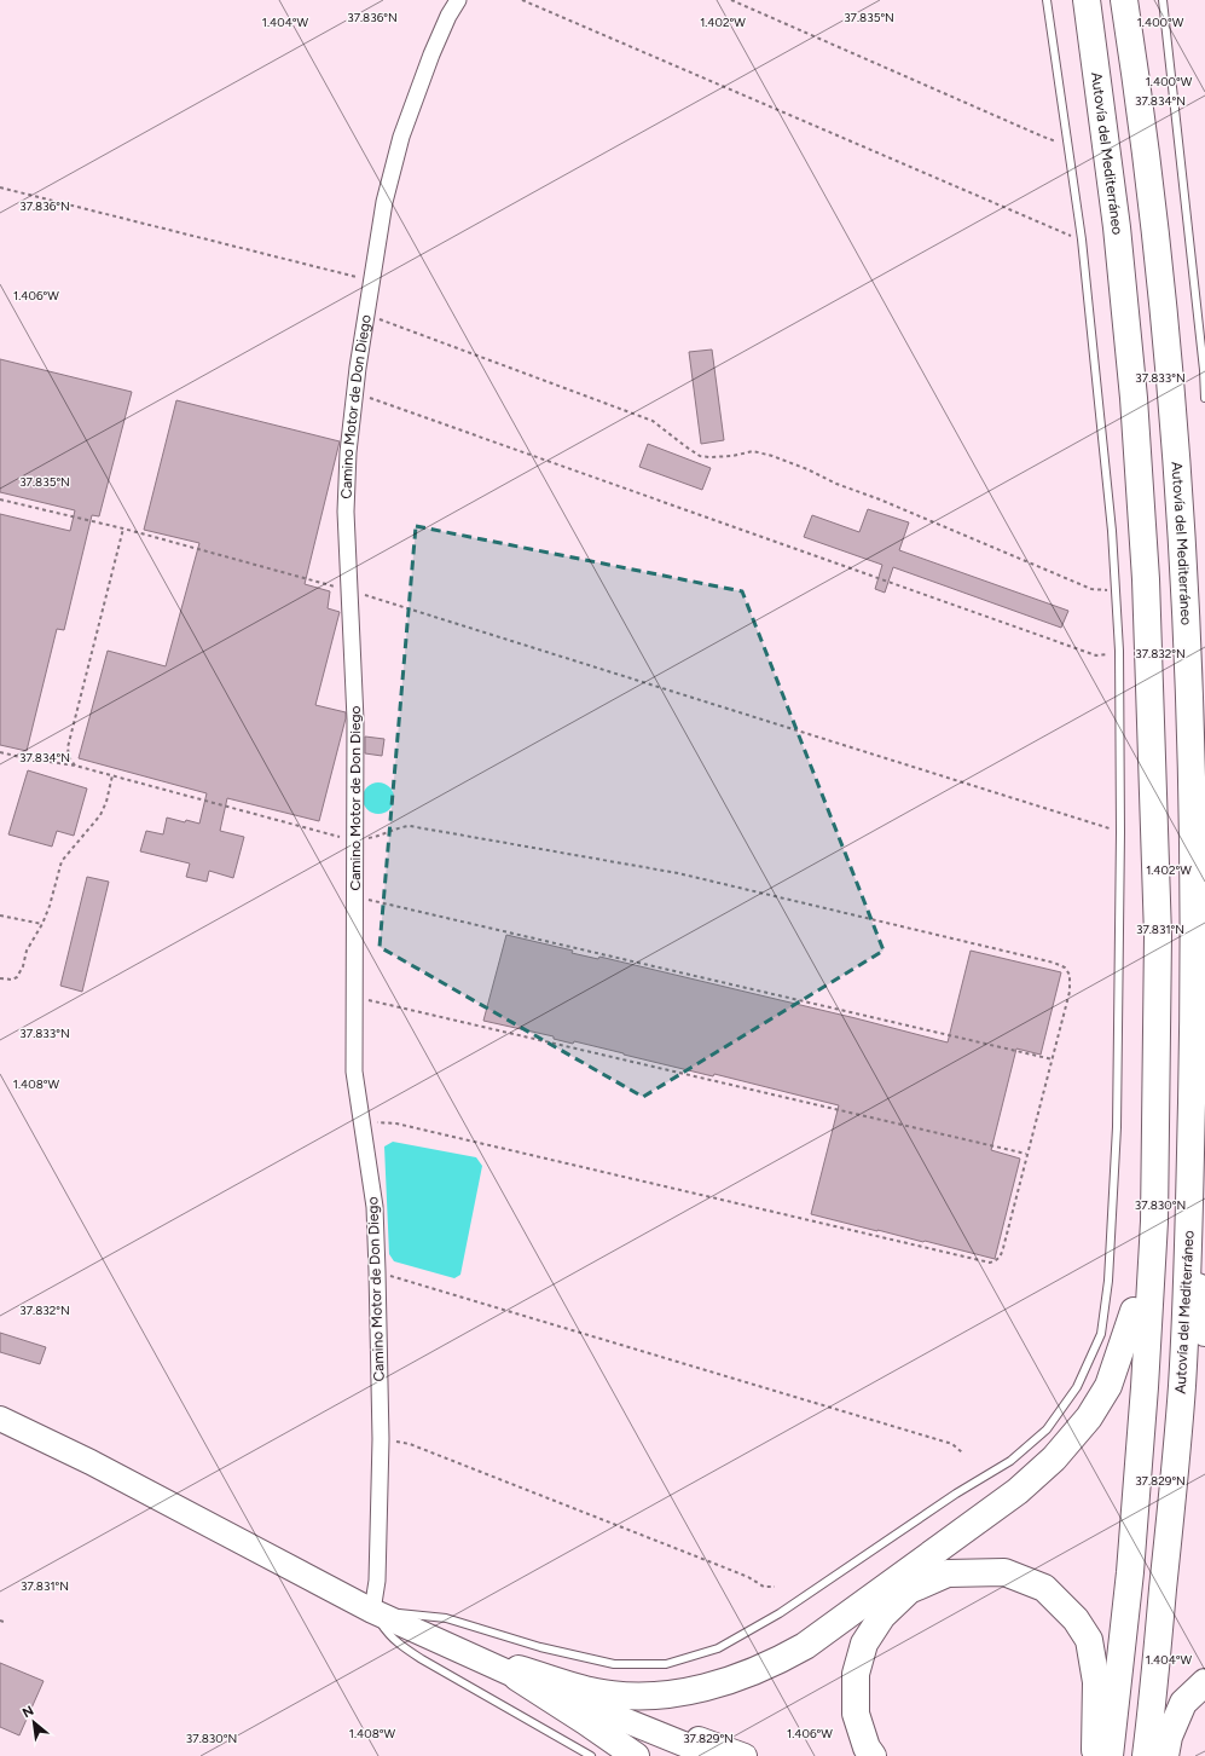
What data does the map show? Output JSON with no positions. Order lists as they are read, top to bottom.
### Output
{
  "streets": {
    "highway": ["Autovía del Mediterráneo"],
    "street": ["Camino Motor de Don Diego"]
  },
  "north": "top left",
  "coordinates": [
    "37.836°N",
    "37.835°N",
    "1.404°W",
    "1.402°W",
    "1.400°W",
    "37.834°N",
    "1.406°W",
    "37.833°N",
    "37.832°N",
    "37.831°N",
    "1.408°W",
    "37.830°N",
    "37.829°N"
  ]
}
